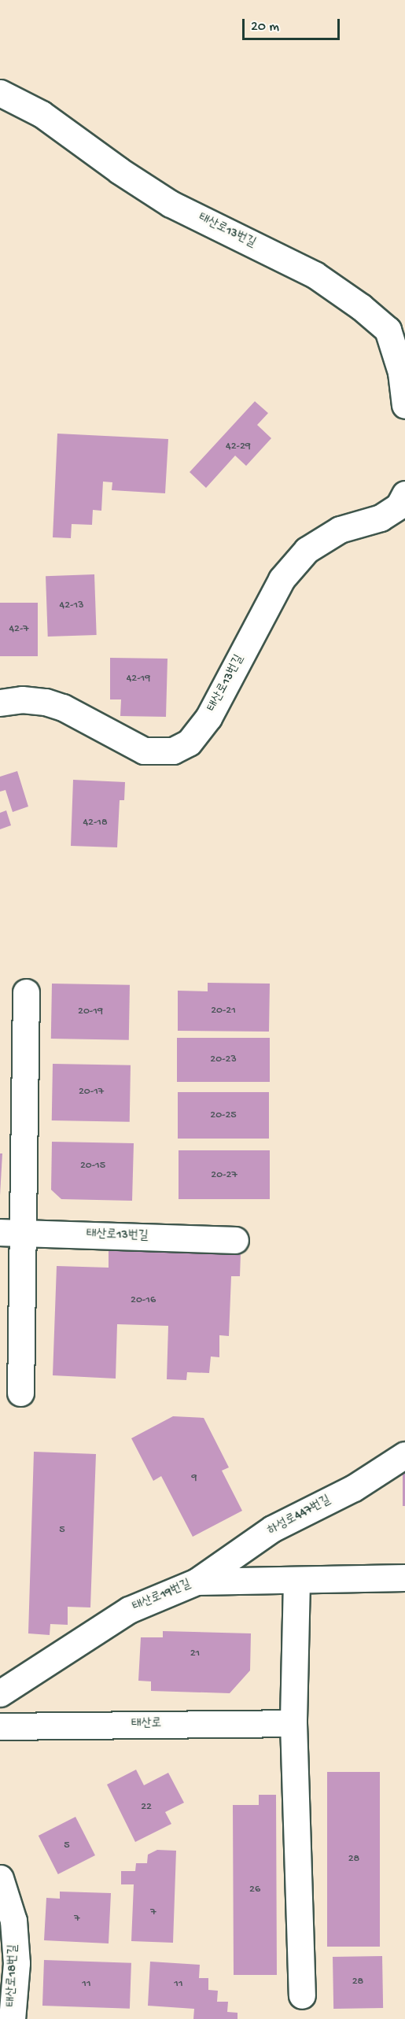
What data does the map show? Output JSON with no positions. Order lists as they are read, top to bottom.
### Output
{
  "streets": {
    "street": [
      "태산로13번길",
      "하성로447번길",
      "태산로19번길",
      "태산로",
      "태산로18번길"
    ]
  },
  "crossings": [
    ["하성로447번길", "태산로19번길"]
  ],
  "house_numbers": [
    "42-29",
    "42-13",
    "42-7",
    "42-19",
    "42-18",
    "20-21",
    "20-19",
    "20-23",
    "20-17",
    "20-25",
    "20-15",
    "20-27",
    "20-16",
    "9",
    "5",
    "21",
    "22",
    "5",
    "28",
    "26",
    "7",
    "7",
    "28",
    "11",
    "11"
  ],
  "scale_bar": "20 m"
}
